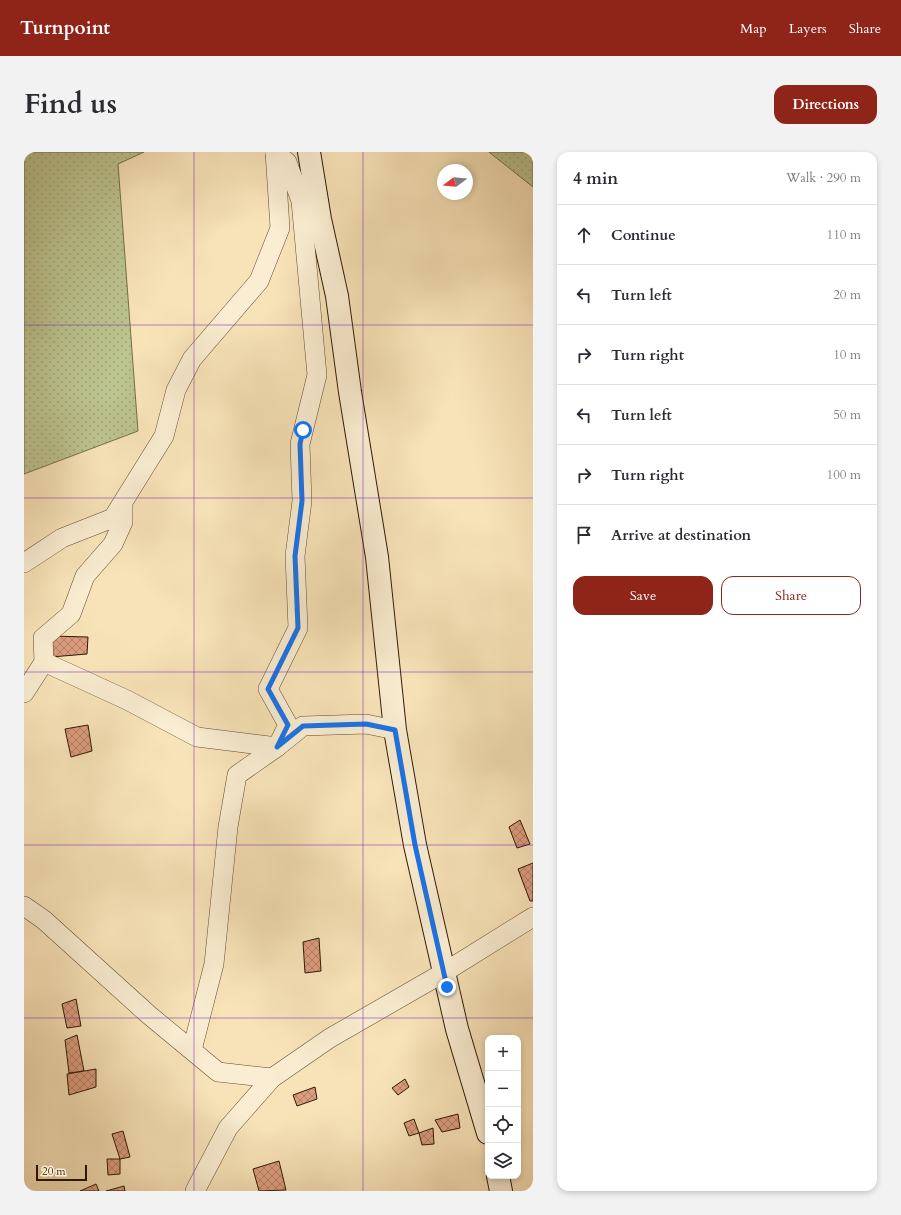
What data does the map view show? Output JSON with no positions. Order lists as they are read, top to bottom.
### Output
{
  "scale_bar": "20 m",
  "north": "left",
  "page": {
    "header": "Turnpoint",
    "nav": ["Map", "Layers", "Share"],
    "title": "Find us",
    "buttons": [
      "Directions",
      ["Save", "Share"]
    ],
    "heading": ["4 min", "Walk · 290 m"],
    "list": [
      ["Continue", "110 m"],
      ["Turn left", "20 m"],
      ["Turn right", "10 m"],
      ["Turn left", "50 m"],
      ["Turn right", "100 m"],
      "Arrive at destination"
    ],
    "map_buttons": ["+", "−"],
    "scale": "20 m"
  }
}
